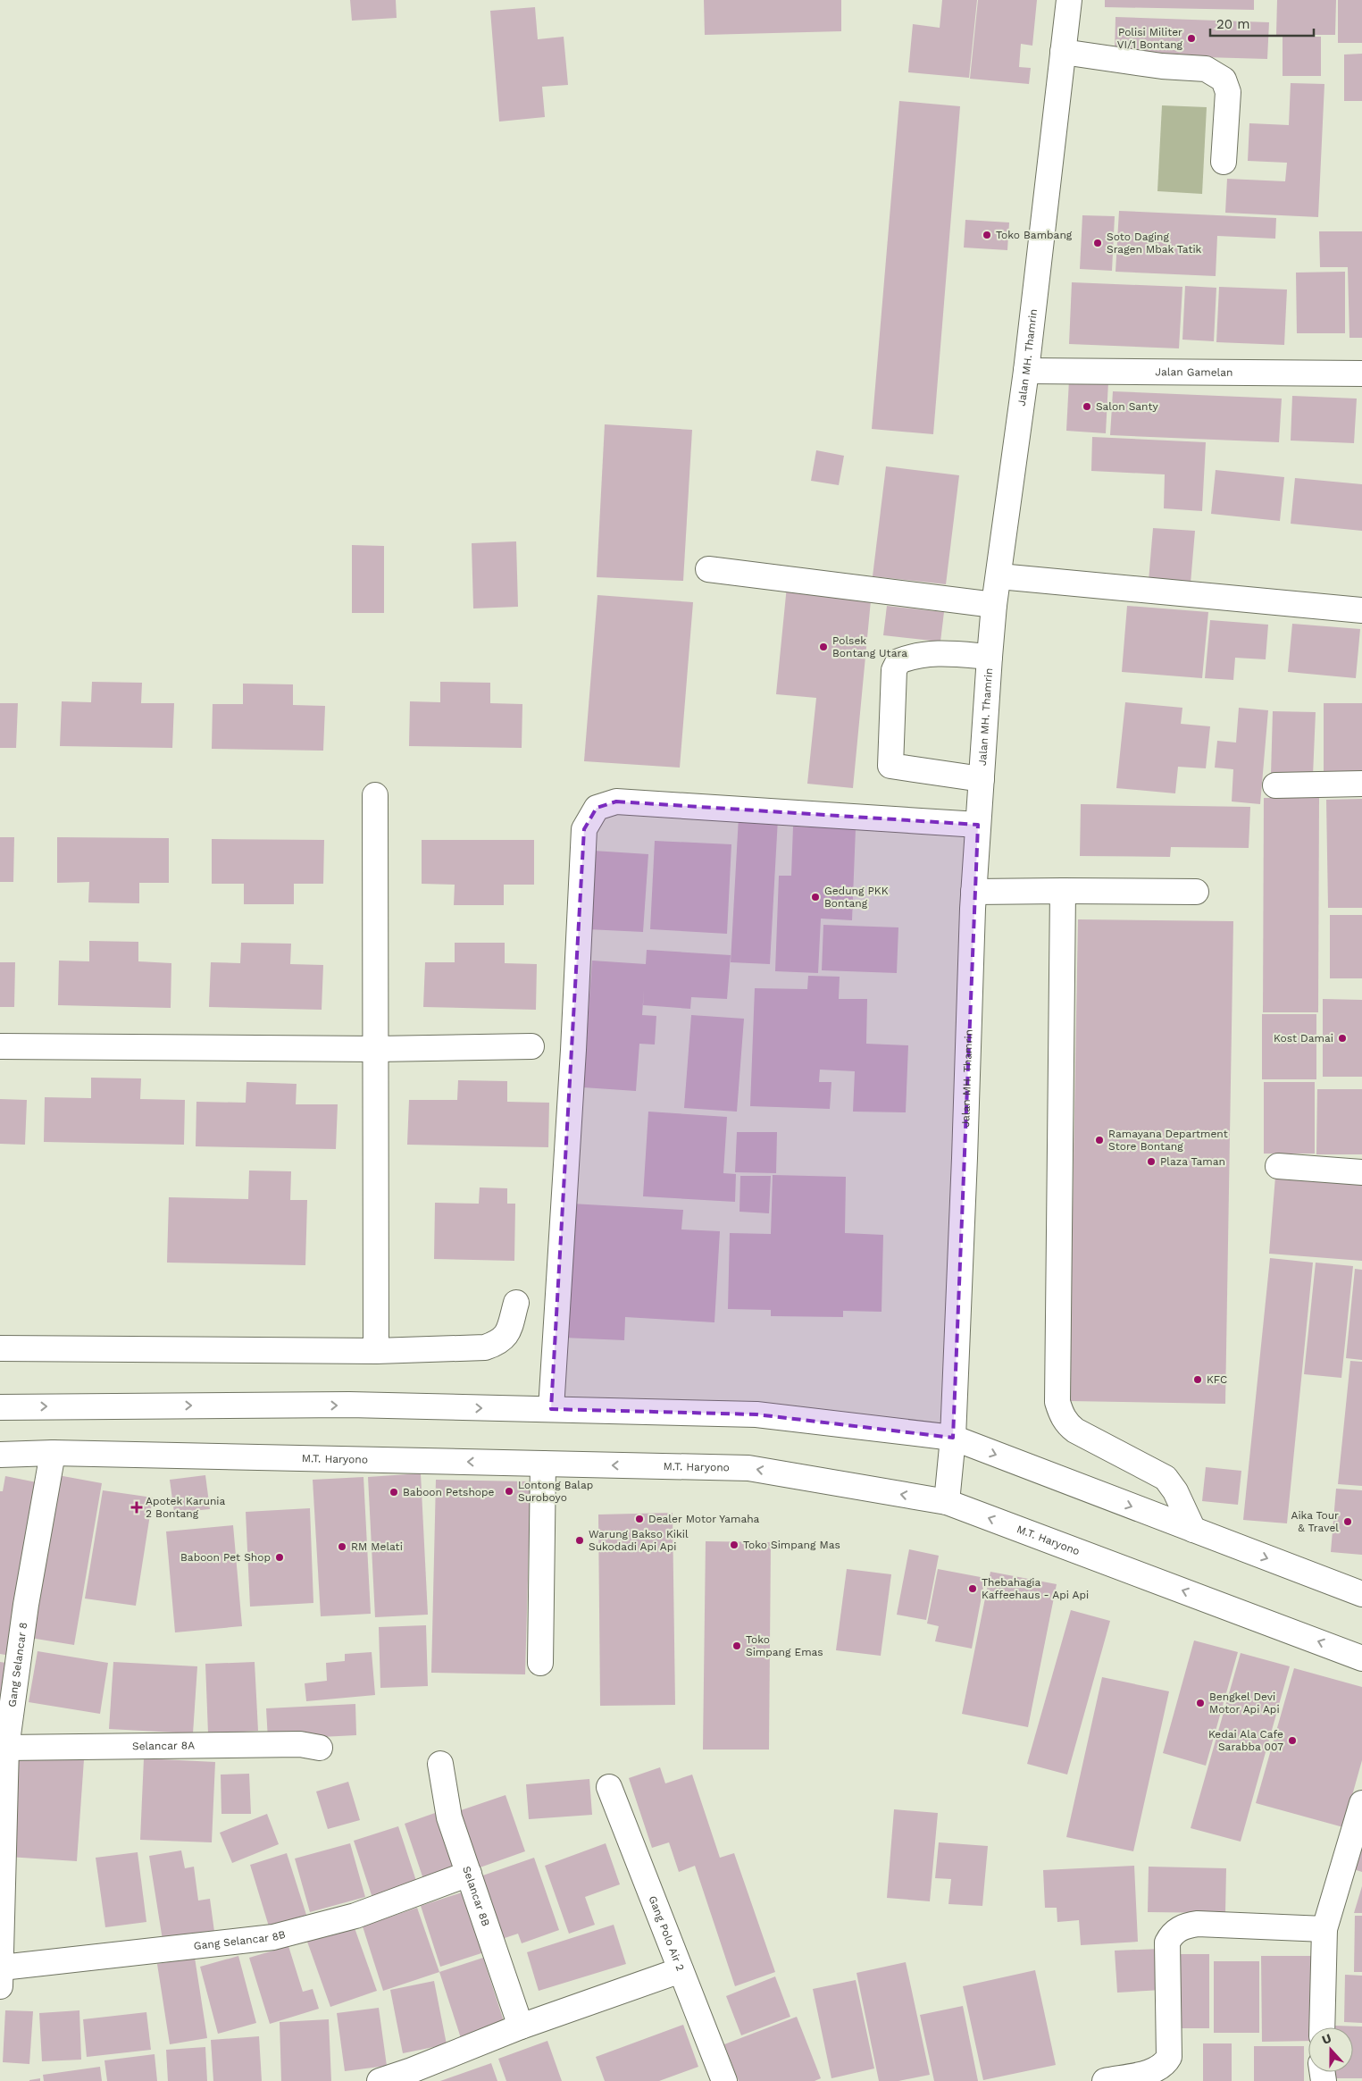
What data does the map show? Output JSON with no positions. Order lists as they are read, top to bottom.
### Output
{
  "streets": {
    "street": [
      "Jalan MH. Thamrin",
      "Jalan Gamelan",
      "M.T. Haryono",
      "Gang Selancar 8",
      "Selancar 8A",
      "Selancar 8B",
      "Gang Polo Air 2",
      "Gang Selancar 8B"
    ]
  },
  "crossings": [
    ["Jalan MH. Thamrin", "Jalan Gamelan"],
    ["Jalan MH. Thamrin", "M.T. Haryono"],
    ["M.T. Haryono", "Gang Selancar 8"],
    ["Gang Selancar 8", "Selancar 8A"],
    ["Gang Selancar 8", "Gang Selancar 8B"],
    ["Selancar 8B", "Gang Selancar 8B"]
  ],
  "places": {
    "other": [
      "Polisi Militer VI/1 Bontang",
      "Toko Bambang",
      "Soto Daging Sragen Mbak Tatik",
      "Salon Santy",
      "Polsek Bontang Utara",
      "Gedung PKK Bontang",
      "Kost Damai",
      "Ramayana Department Store Bontang",
      "Plaza Taman",
      "KFC",
      "Lontong Balap Suroboyo",
      "Baboon Petshope",
      "Dealer Motor Yamaha",
      "Aika Tour & Travel",
      "Warung Bakso Kikil Sukodadi Api Api",
      "Toko Simpang Mas",
      "RM Melati",
      "Baboon Pet Shop",
      "Thebahagia Kaffeehaus - Api Api",
      "Toko Simpang Emas",
      "Bengkel Devi Motor Api Api",
      "Kedai Ala Cafe Sarabba 007"
    ],
    "health": ["Apotek Karunia 2 Bontang"]
  },
  "scale_bar": "20 m",
  "north": "top"
}
